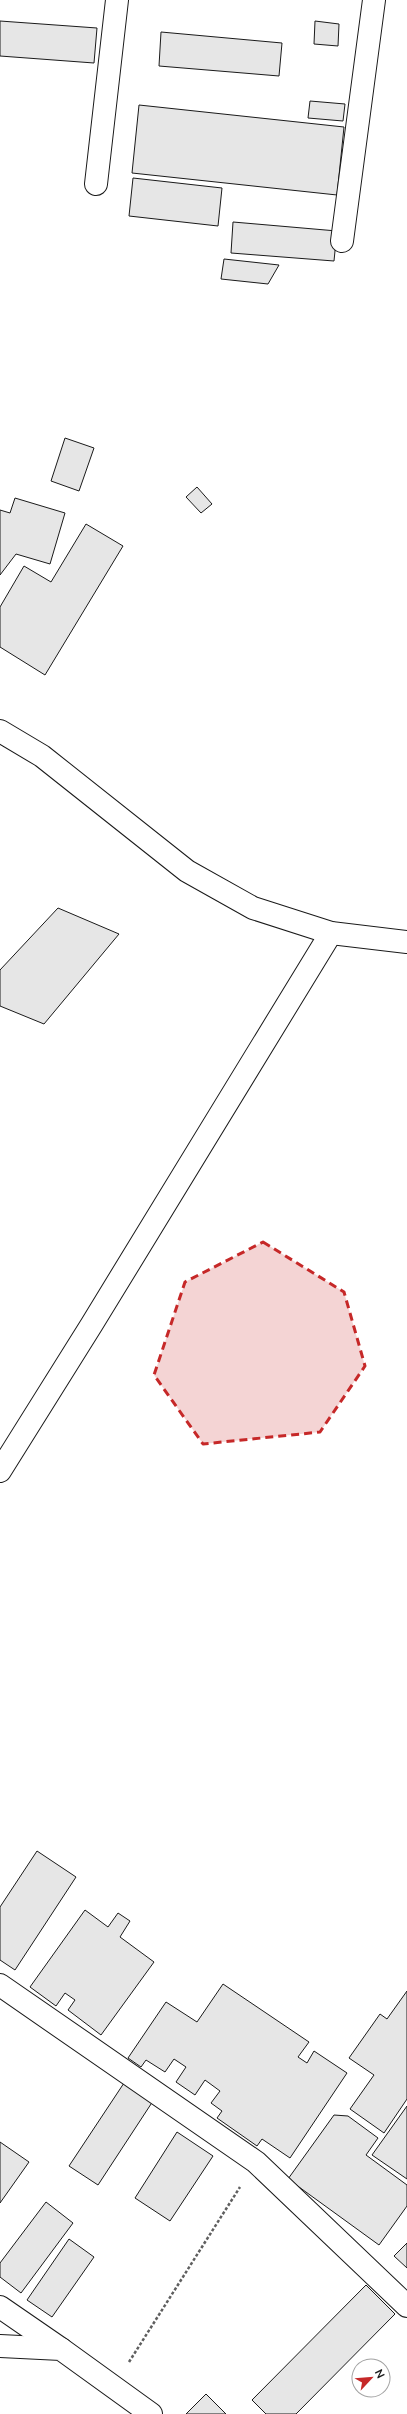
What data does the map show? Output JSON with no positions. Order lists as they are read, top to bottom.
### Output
{
  "north": "top right"
}
